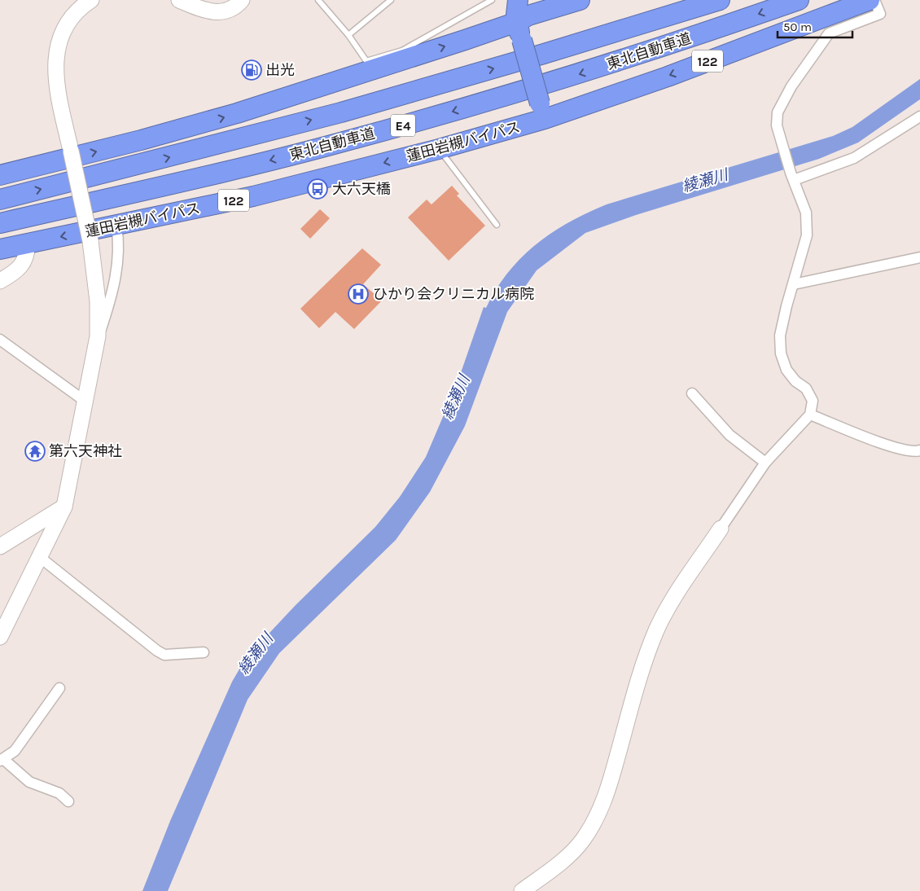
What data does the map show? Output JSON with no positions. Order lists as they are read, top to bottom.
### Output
{
  "streets": {
    "highway": [
      "東北自動車道",
      "122",
      "E4",
      "蓮田岩槻バイパス"
    ]
  },
  "water": ["綾瀬川"],
  "places": {
    "fuel station": ["出光"],
    "bus stop": ["大六天橋"],
    "hospital": ["ひかり会クリニカル病院"],
    "temple": ["第六天神社"]
  },
  "scale_bar": "50 m"
}
